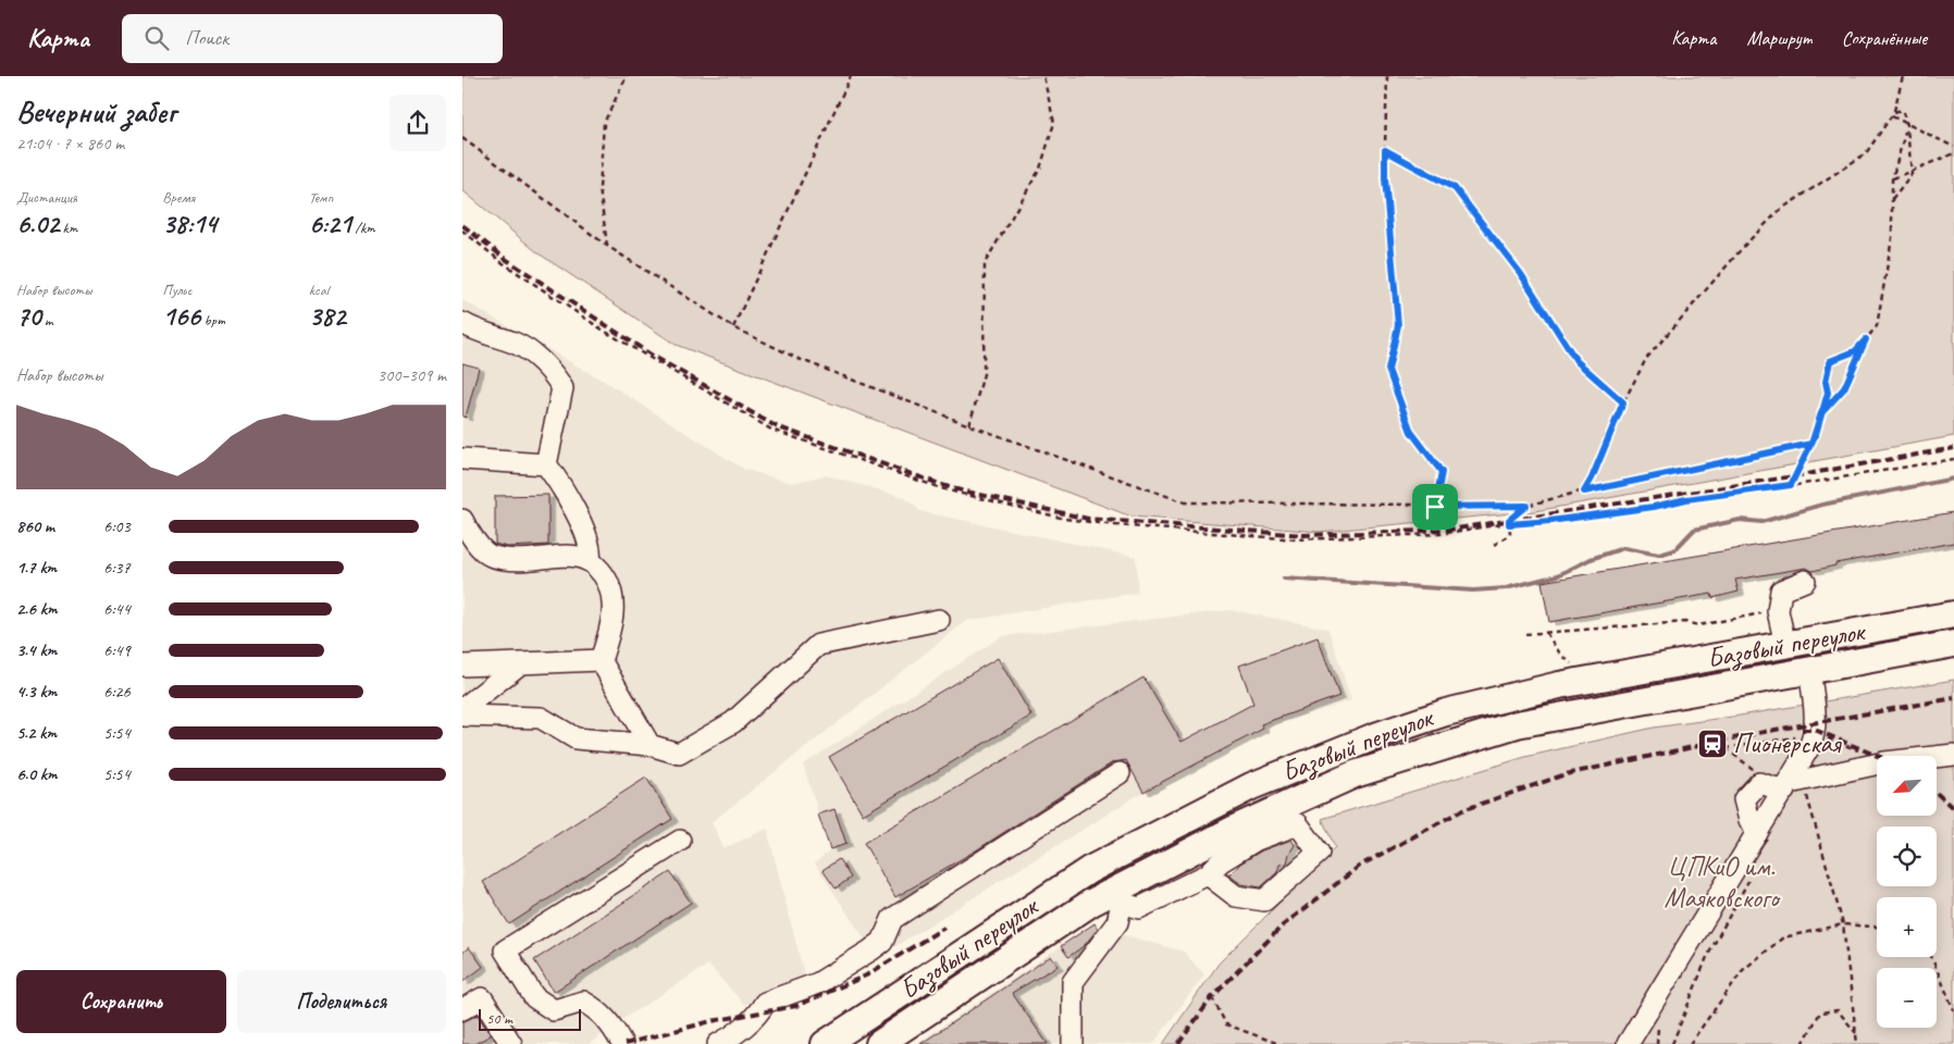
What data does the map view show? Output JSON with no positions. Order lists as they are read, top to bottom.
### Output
{
  "streets": {
    "main road": ["Базовый переулок"]
  },
  "parks": ["ЦПКиО им. Маяковского"],
  "places": {
    "station": ["Пионерская"]
  },
  "scale_bar": "50 m",
  "north": "bottom left",
  "page": {
    "header": "Карта",
    "search": "Поиск",
    "nav": ["Карта", "Маршрут", "Сохранённые"],
    "heading": ["Вечерний забег", "21:04 · 7 × 860 m"],
    "stats": [
      ["Дистанция", "6.02 km"],
      ["Время", "38:14"],
      ["Темп", "6:21 /km"],
      ["Набор высоты", "70 m"],
      ["Пульс", "166 bpm"],
      ["kcal", "382"]
    ],
    "chart": ["Набор высоты", "300–309 m"],
    "list": [
      {
        "name": "860 m",
        "note": "6:03"
      },
      {
        "name": "1.7 km",
        "note": "6:37"
      },
      {
        "name": "2.6 km",
        "note": "6:44"
      },
      {
        "name": "3.4 km",
        "note": "6:49"
      },
      {
        "name": "4.3 km",
        "note": "6:26"
      },
      {
        "name": "5.2 km",
        "note": "5:54"
      },
      {
        "name": "6.0 km",
        "note": "5:54"
      }
    ],
    "map_buttons": ["+", "−"],
    "buttons": ["Сохранить", "Поделиться"],
    "scale": "50 m"
  }
}
